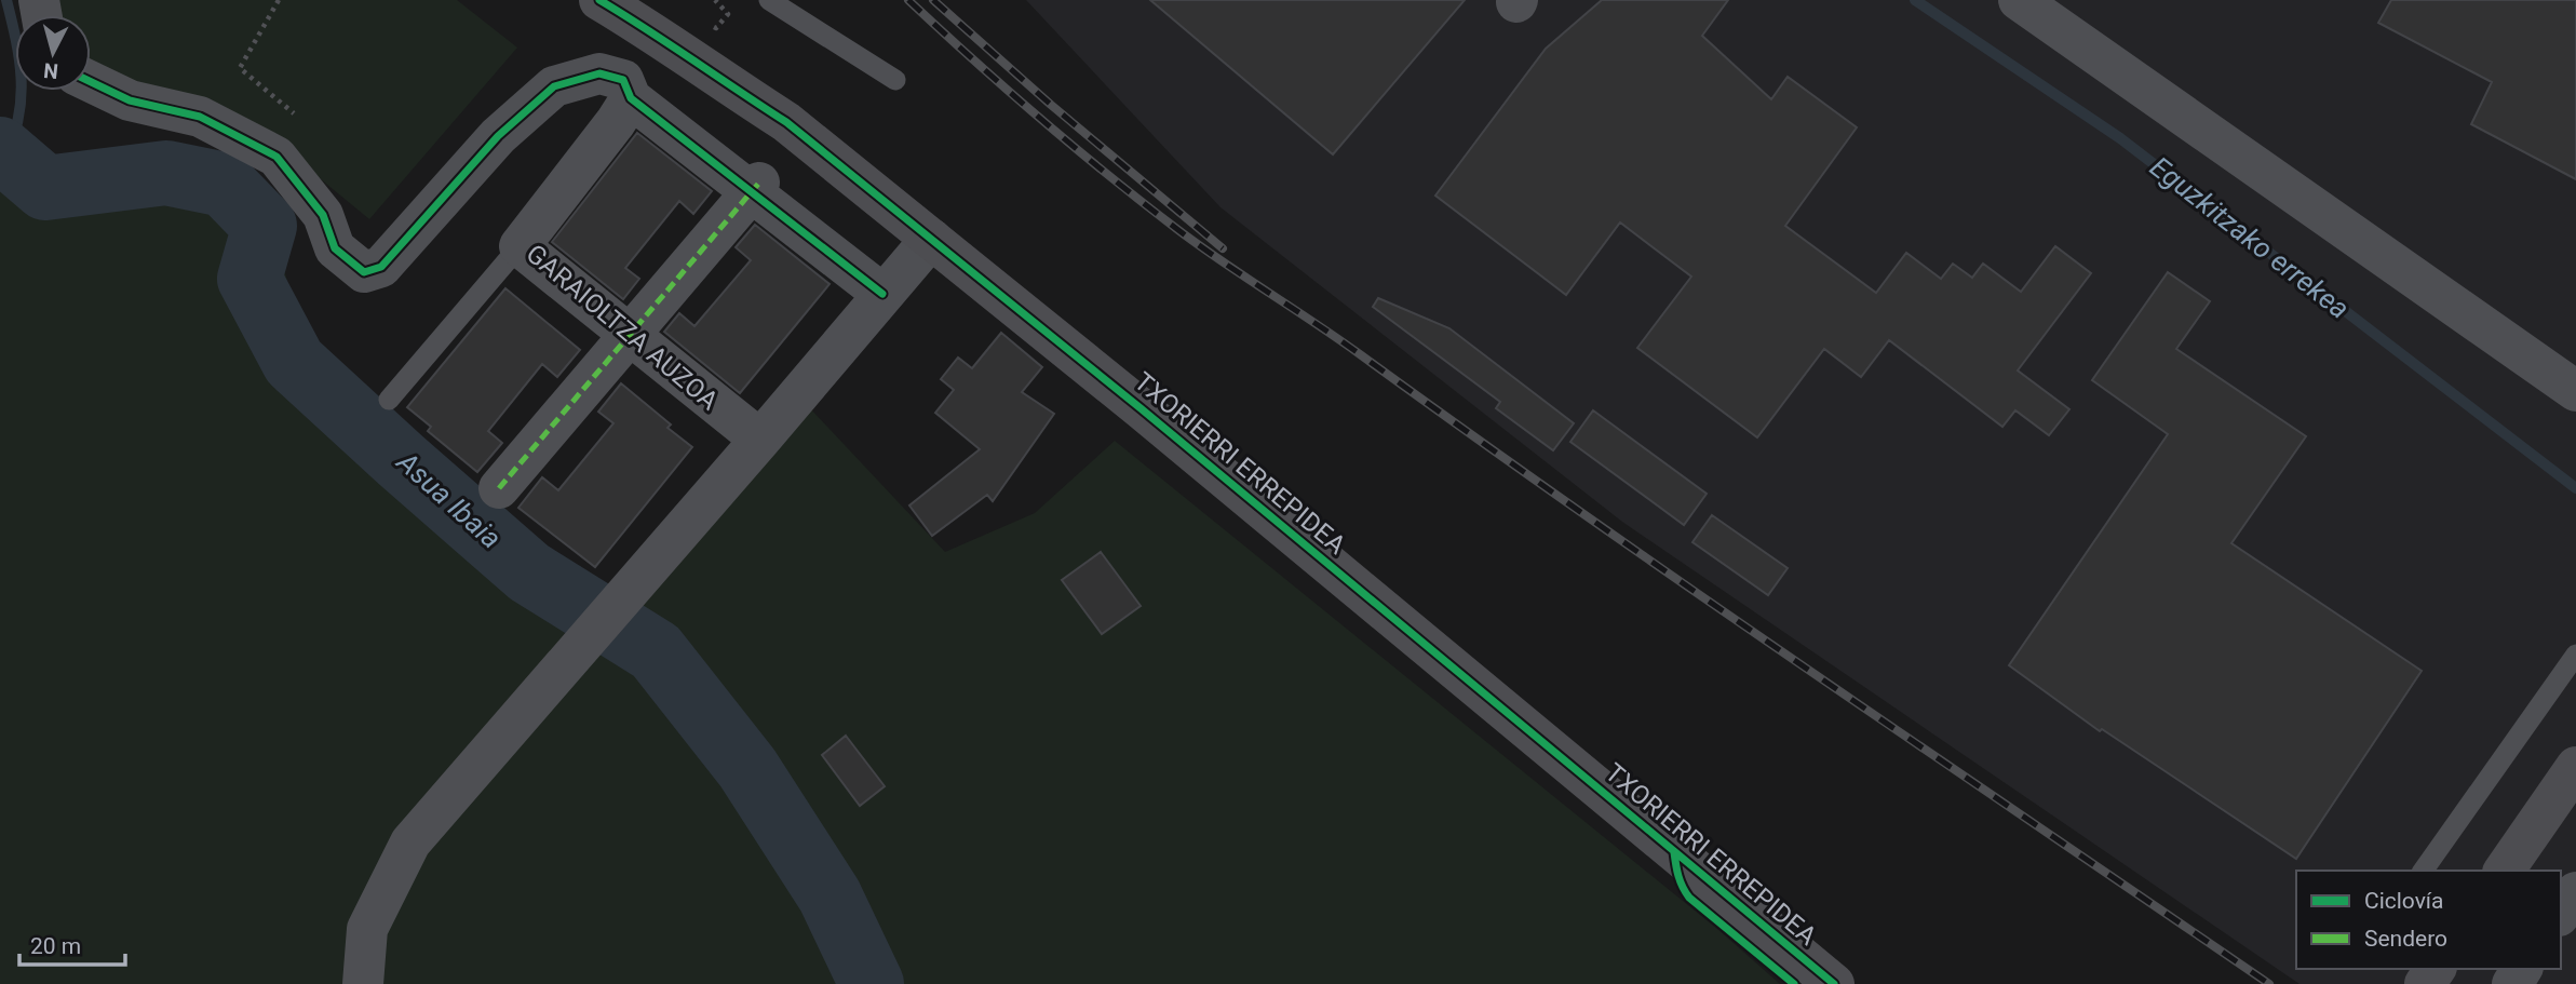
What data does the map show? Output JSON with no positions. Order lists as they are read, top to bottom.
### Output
{
  "streets": {
    "street": ["GARAIOLTZA AUZOA", "TXORIERRI ERREPIDEA"]
  },
  "water": ["Eguzkitzako errekea", "Asua Ibaia"],
  "legend": ["Ciclovía", "Sendero"],
  "scale_bar": "20 m",
  "north": "bottom"
}
